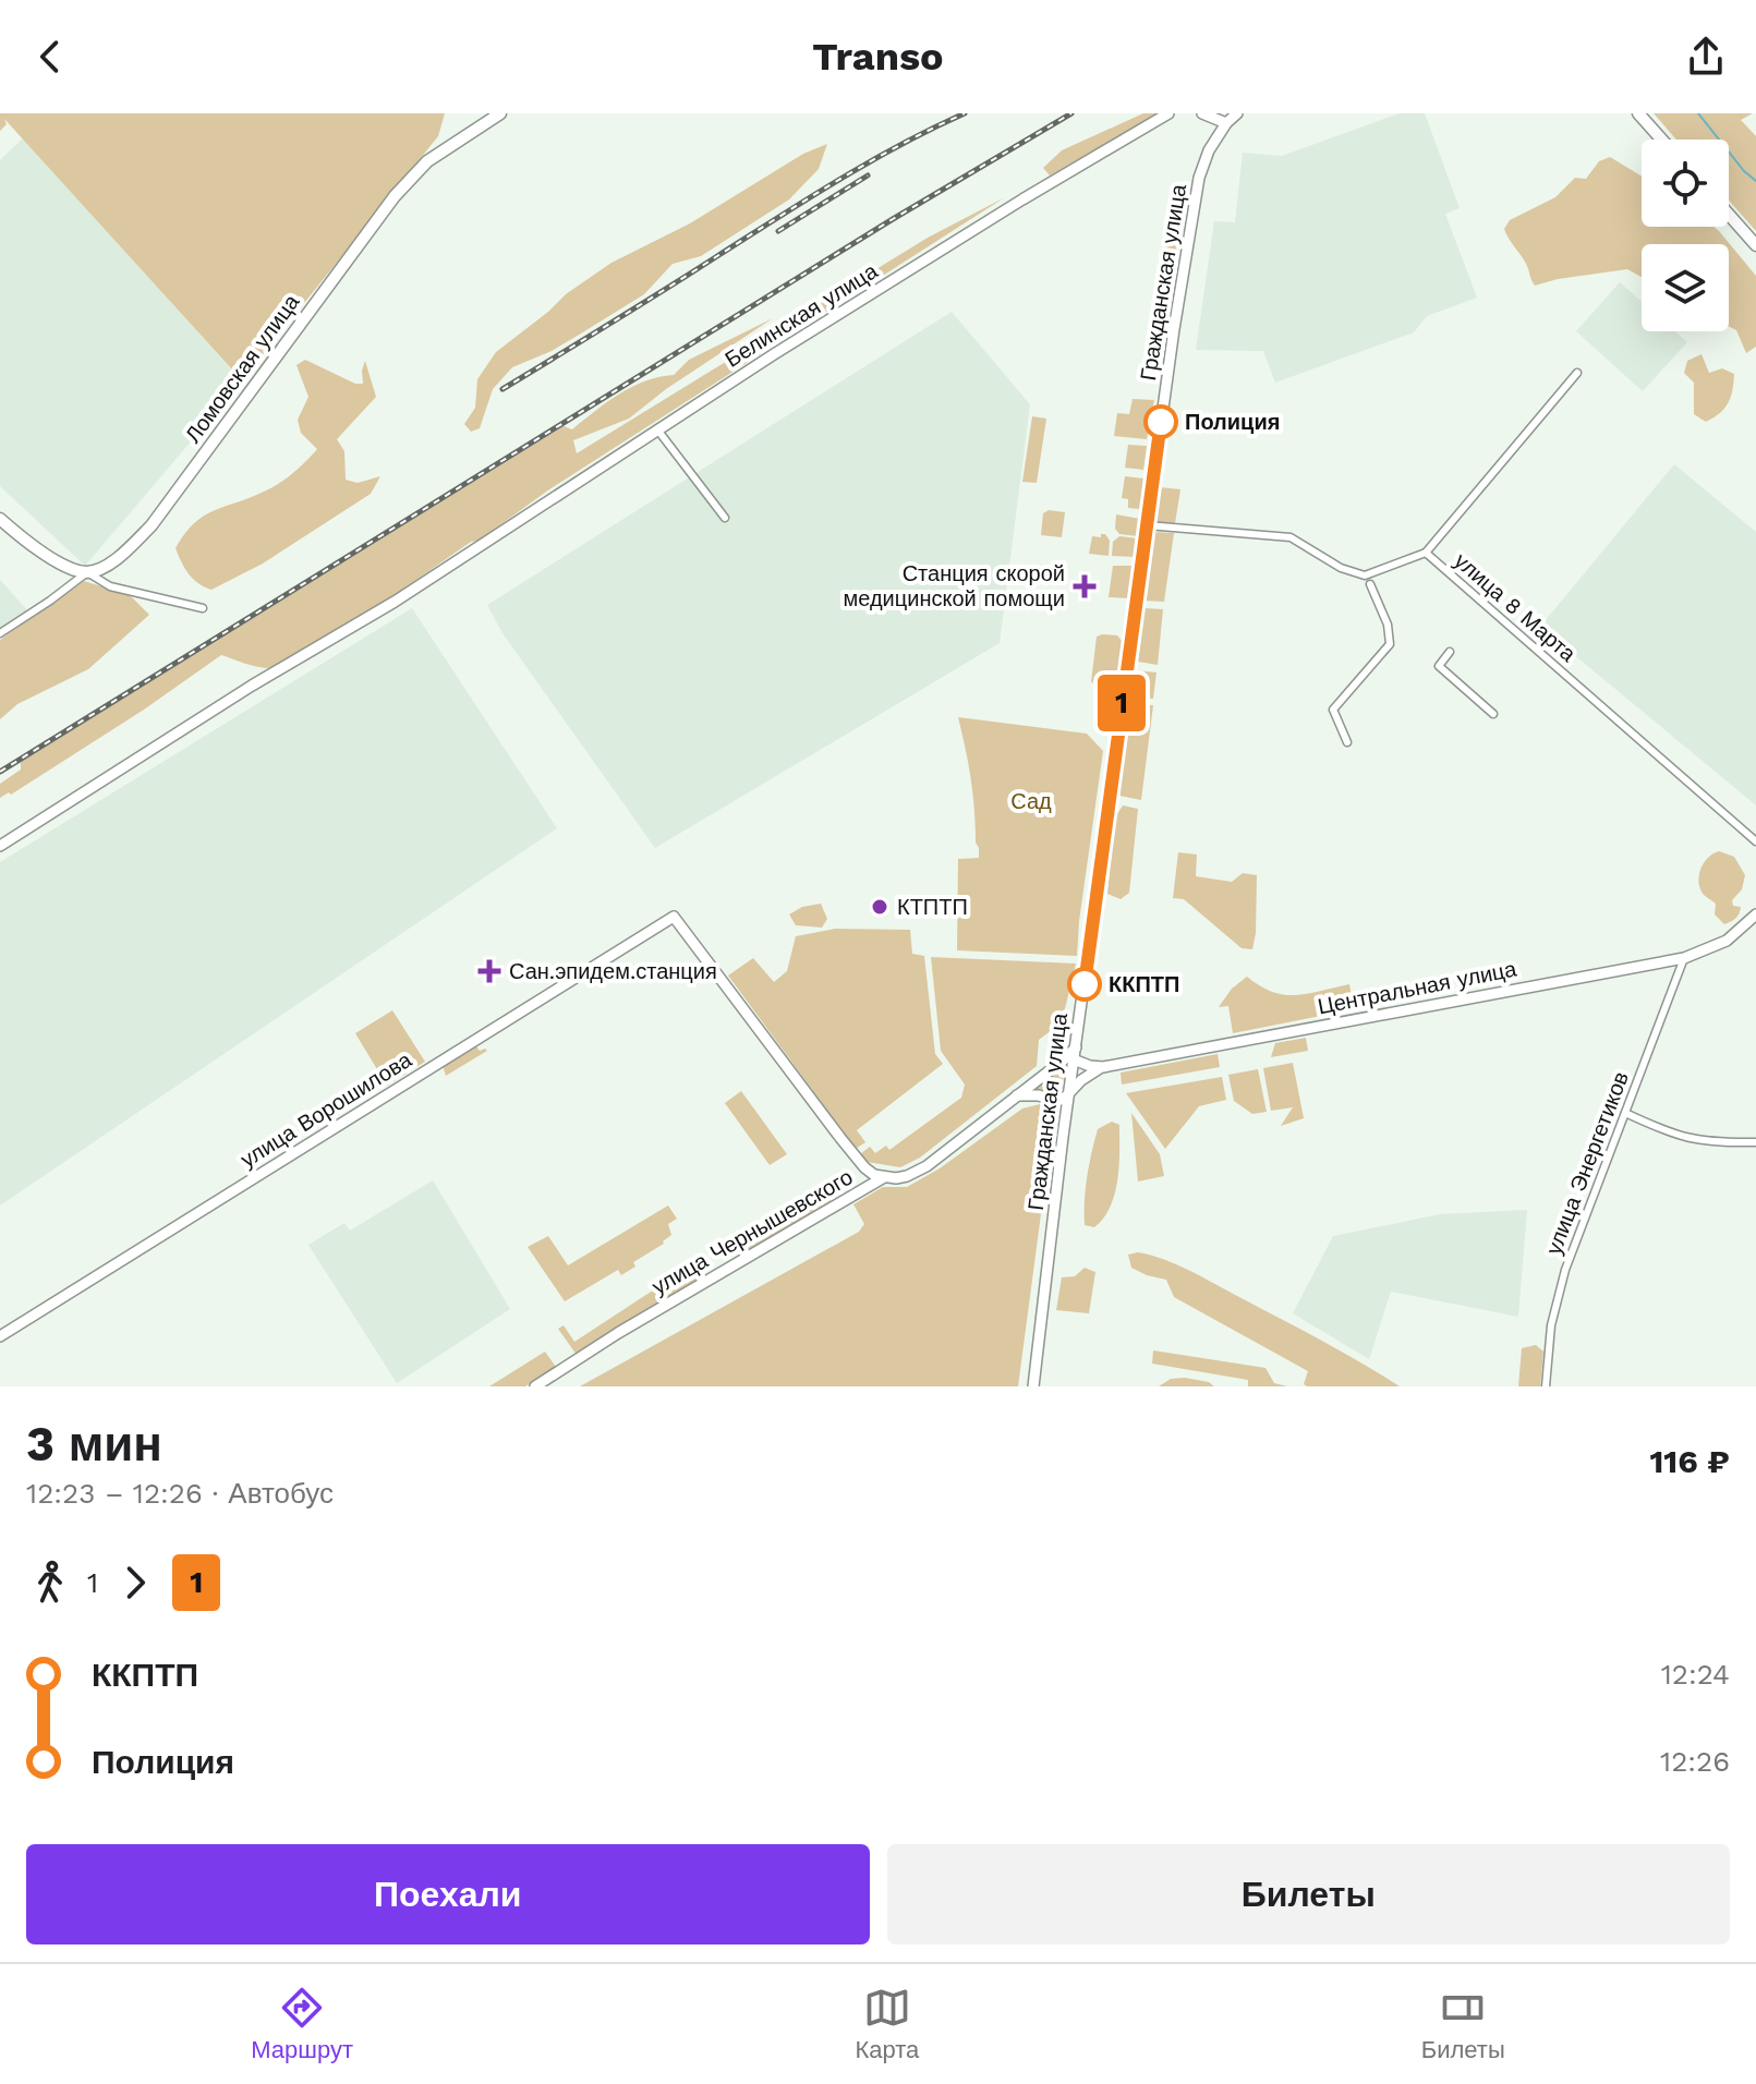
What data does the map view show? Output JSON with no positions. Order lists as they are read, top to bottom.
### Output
{
  "streets": {
    "main road": ["Ломовская улица"],
    "street": [
      "Гражданская улица",
      "Белинская улица",
      "улица 8 Марта",
      "Центральная улица",
      "улица Ворошилова",
      "улица Энергетиков",
      "улица Чернышевского"
    ]
  },
  "crossings": [
    ["Гражданская улица", "Центральная улица"],
    ["Гражданская улица", "улица Чернышевского"],
    ["Центральная улица", "улица Энергетиков"],
    ["Центральная улица", "улица Чернышевского"],
    ["улица Ворошилова", "улица Чернышевского"]
  ],
  "parks": ["Сад"],
  "places": {
    "other": ["Полиция", "КТПТП", "ККПТП"],
    "health": ["Станция скорой медицинской помощи", "Сан.эпидем.станция"]
  },
  "lines": ["bus line 1"],
  "page": {
    "header": "Transo",
    "on_map": "1",
    "heading": ["3 мин", "12:23 – 12:26 · Автобус", "116 ₽"],
    "legs": ["1", "1"],
    "list": [
      {
        "name": "ККПТП",
        "value": "12:24"
      },
      {
        "name": "Полиция",
        "value": "12:26"
      }
    ],
    "buttons": ["Поехали", "Билеты"],
    "tabs": ["Маршрут", "Карта", "Билеты"]
  }
}
